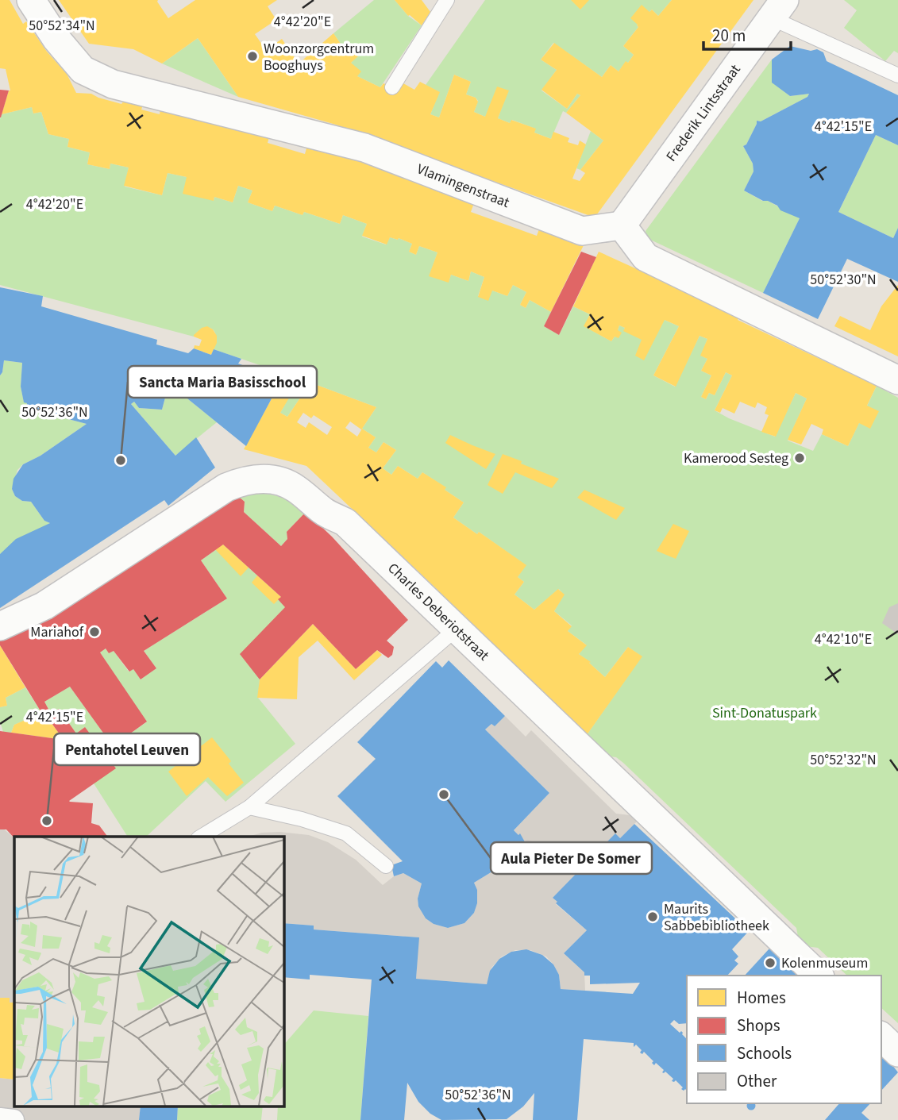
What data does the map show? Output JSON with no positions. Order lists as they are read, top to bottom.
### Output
{
  "streets": {
    "street": ["Frederik Lintsstraat", "Vlamingenstraat", "Charles Deberiotstraat"]
  },
  "crossings": [
    ["Frederik Lintsstraat", "Vlamingenstraat"]
  ],
  "parks": ["Sint-Donatuspark"],
  "places": [
    "Woonzorgcentrum Booghuys",
    "Kamerood Sesteg",
    "Sancta Maria Basisschool",
    "Mariahof",
    "Aula Pieter De Somer",
    "Pentahotel Leuven",
    "Maurits Sabbebibliotheek",
    "Kolenmuseum"
  ],
  "legend": [
    "Homes",
    "Shops",
    "Schools",
    "Other"
  ],
  "scale_bar": "20 m",
  "coordinates": [
    "4°42'20\"E",
    "50°52'34\"N",
    "4°42'15\"E",
    "50°52'30\"N",
    "50°52'36\"N",
    "4°42'10\"E",
    "50°52'32\"N"
  ]
}
